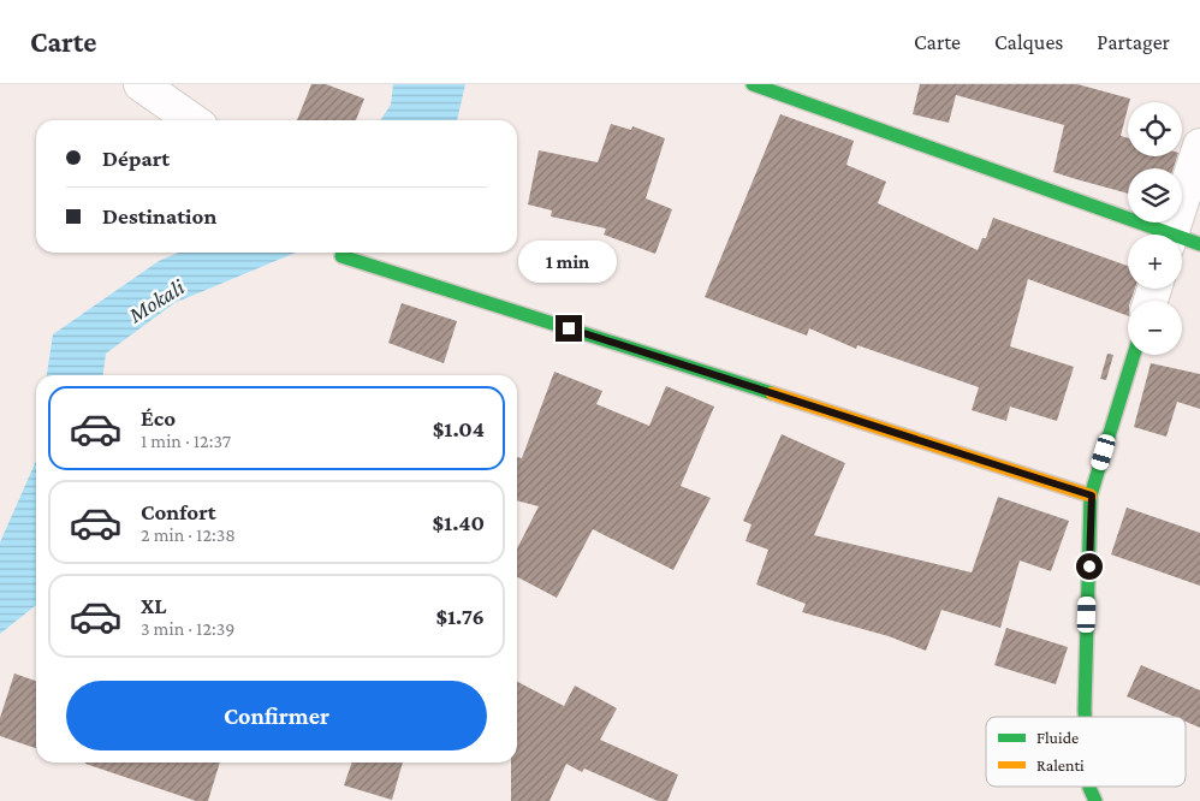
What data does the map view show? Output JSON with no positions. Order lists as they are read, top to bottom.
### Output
{
  "water": ["Mokali"],
  "legend": ["Fluide", "Ralenti"],
  "page": {
    "header": "Carte",
    "nav": ["Carte", "Calques", "Partager"],
    "map_buttons": ["+", "−"],
    "banner": ["Départ", "Destination"],
    "bubble": "1 min",
    "list": [
      {
        "name": "Éco",
        "note": "1 min · 12:37",
        "value": "$1.04"
      },
      {
        "name": "Confort",
        "note": "2 min · 12:38",
        "value": "$1.40"
      },
      {
        "name": "XL",
        "note": "3 min · 12:39",
        "value": "$1.76"
      }
    ],
    "buttons": "Confirmer"
  }
}
